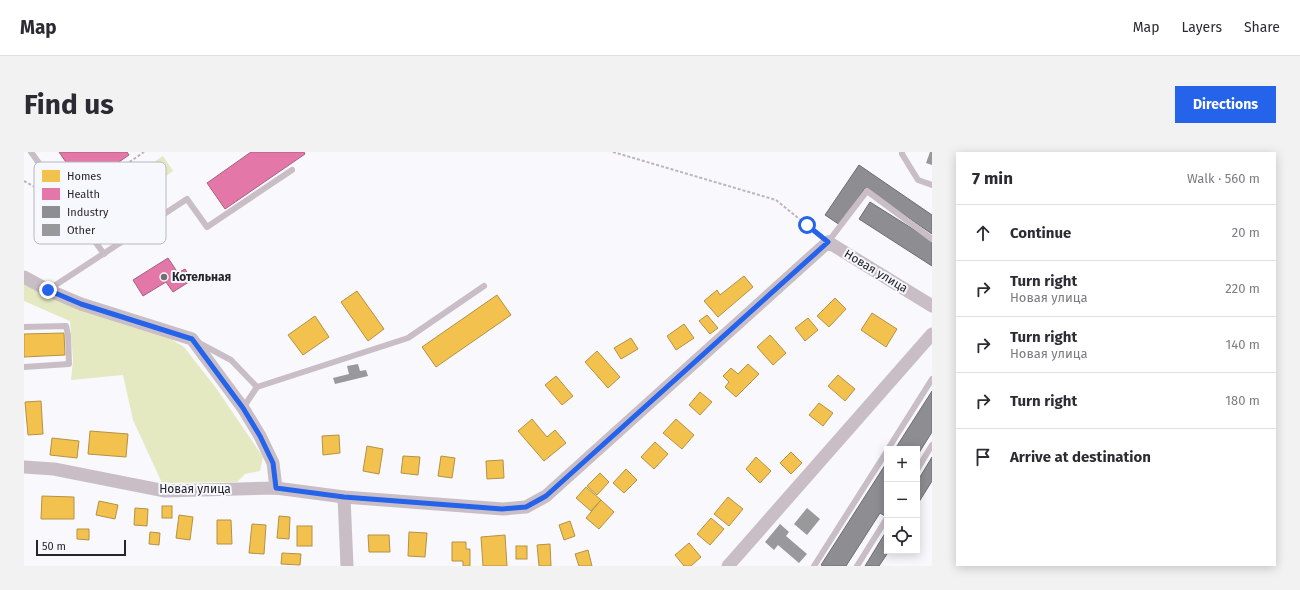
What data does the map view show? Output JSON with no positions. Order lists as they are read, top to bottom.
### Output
{
  "streets": {
    "street": ["Новая улица"]
  },
  "places": ["Котельная"],
  "legend": [
    "Homes",
    "Health",
    "Industry",
    "Other"
  ],
  "scale_bar": "50 m",
  "page": {
    "header": "Map",
    "nav": ["Map", "Layers", "Share"],
    "buttons": "Directions",
    "title": "Find us",
    "heading": ["7 min", "Walk · 560 m"],
    "list": [
      ["Continue", "20 m"],
      ["Turn right", "Новая улица", "220 m"],
      ["Turn right", "Новая улица", "140 m"],
      ["Turn right", "180 m"],
      "Arrive at destination"
    ],
    "map_buttons": ["+", "−"],
    "scale": "50 m"
  }
}
